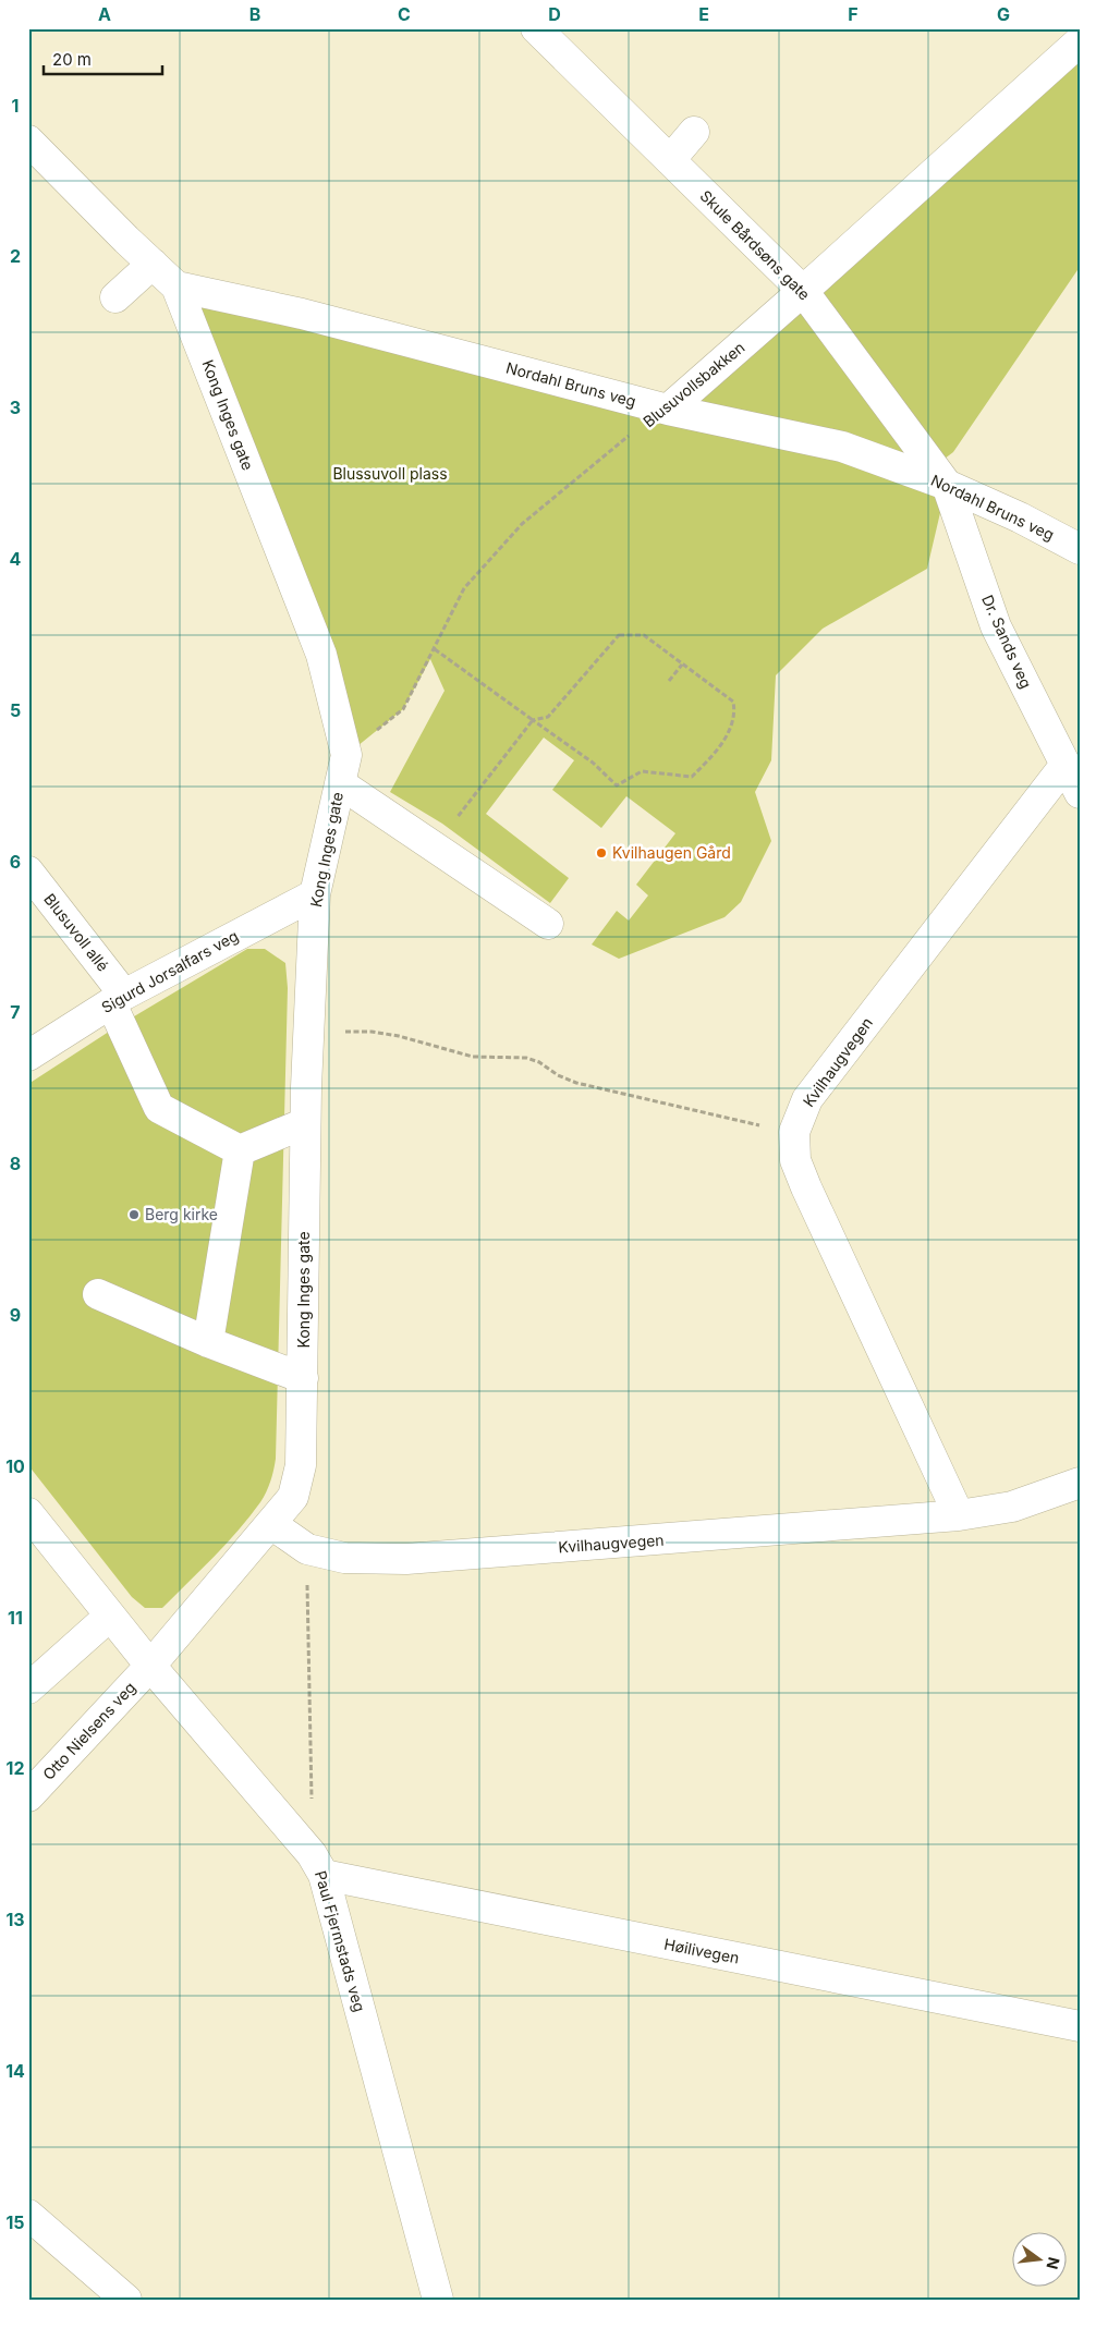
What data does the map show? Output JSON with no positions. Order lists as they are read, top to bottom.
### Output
{
  "streets": {
    "street": [
      "Skule Bårdsøns gate",
      "Nordahl Bruns veg",
      "Blusuvollsbakken",
      "Kong Inges gate",
      "Dr. Sands veg",
      "Blusuvoll allé",
      "Sigurd Jorsalfars veg",
      "Kvilhaugvegen",
      "Otto Nielsens veg",
      "Paul Fjermstads veg",
      "Høilivegen"
    ]
  },
  "crossings": [
    ["Skule Bårdsøns gate", "Nordahl Bruns veg"],
    ["Skule Bårdsøns gate", "Blusuvollsbakken"],
    ["Skule Bårdsøns gate", "Dr. Sands veg"],
    ["Nordahl Bruns veg", "Blusuvollsbakken"],
    ["Nordahl Bruns veg", "Kong Inges gate"],
    ["Nordahl Bruns veg", "Dr. Sands veg"],
    ["Blusuvollsbakken", "Kong Inges gate"],
    ["Kong Inges gate", "Sigurd Jorsalfars veg"],
    ["Kong Inges gate", "Kvilhaugvegen"],
    ["Kong Inges gate", "Otto Nielsens veg"],
    ["Kong Inges gate", "Paul Fjermstads veg"],
    ["Dr. Sands veg", "Kvilhaugvegen"],
    ["Blusuvoll allé", "Sigurd Jorsalfars veg"],
    ["Otto Nielsens veg", "Paul Fjermstads veg"],
    ["Paul Fjermstads veg", "Høilivegen"]
  ],
  "parks": ["Blussuvoll plass"],
  "places": ["Kvilhaugen Gård", "Berg kirke"],
  "scale_bar": "20 m",
  "north": "right",
  "grid": {
    "columns": [
      "A",
      "B",
      "C",
      "D",
      "E",
      "F",
      "G"
    ],
    "rows": [
      "1",
      "2",
      "3",
      "4",
      "5",
      "6",
      "7",
      "8",
      "9",
      "10",
      "11",
      "12",
      "13",
      "14",
      "15"
    ]
  }
}
